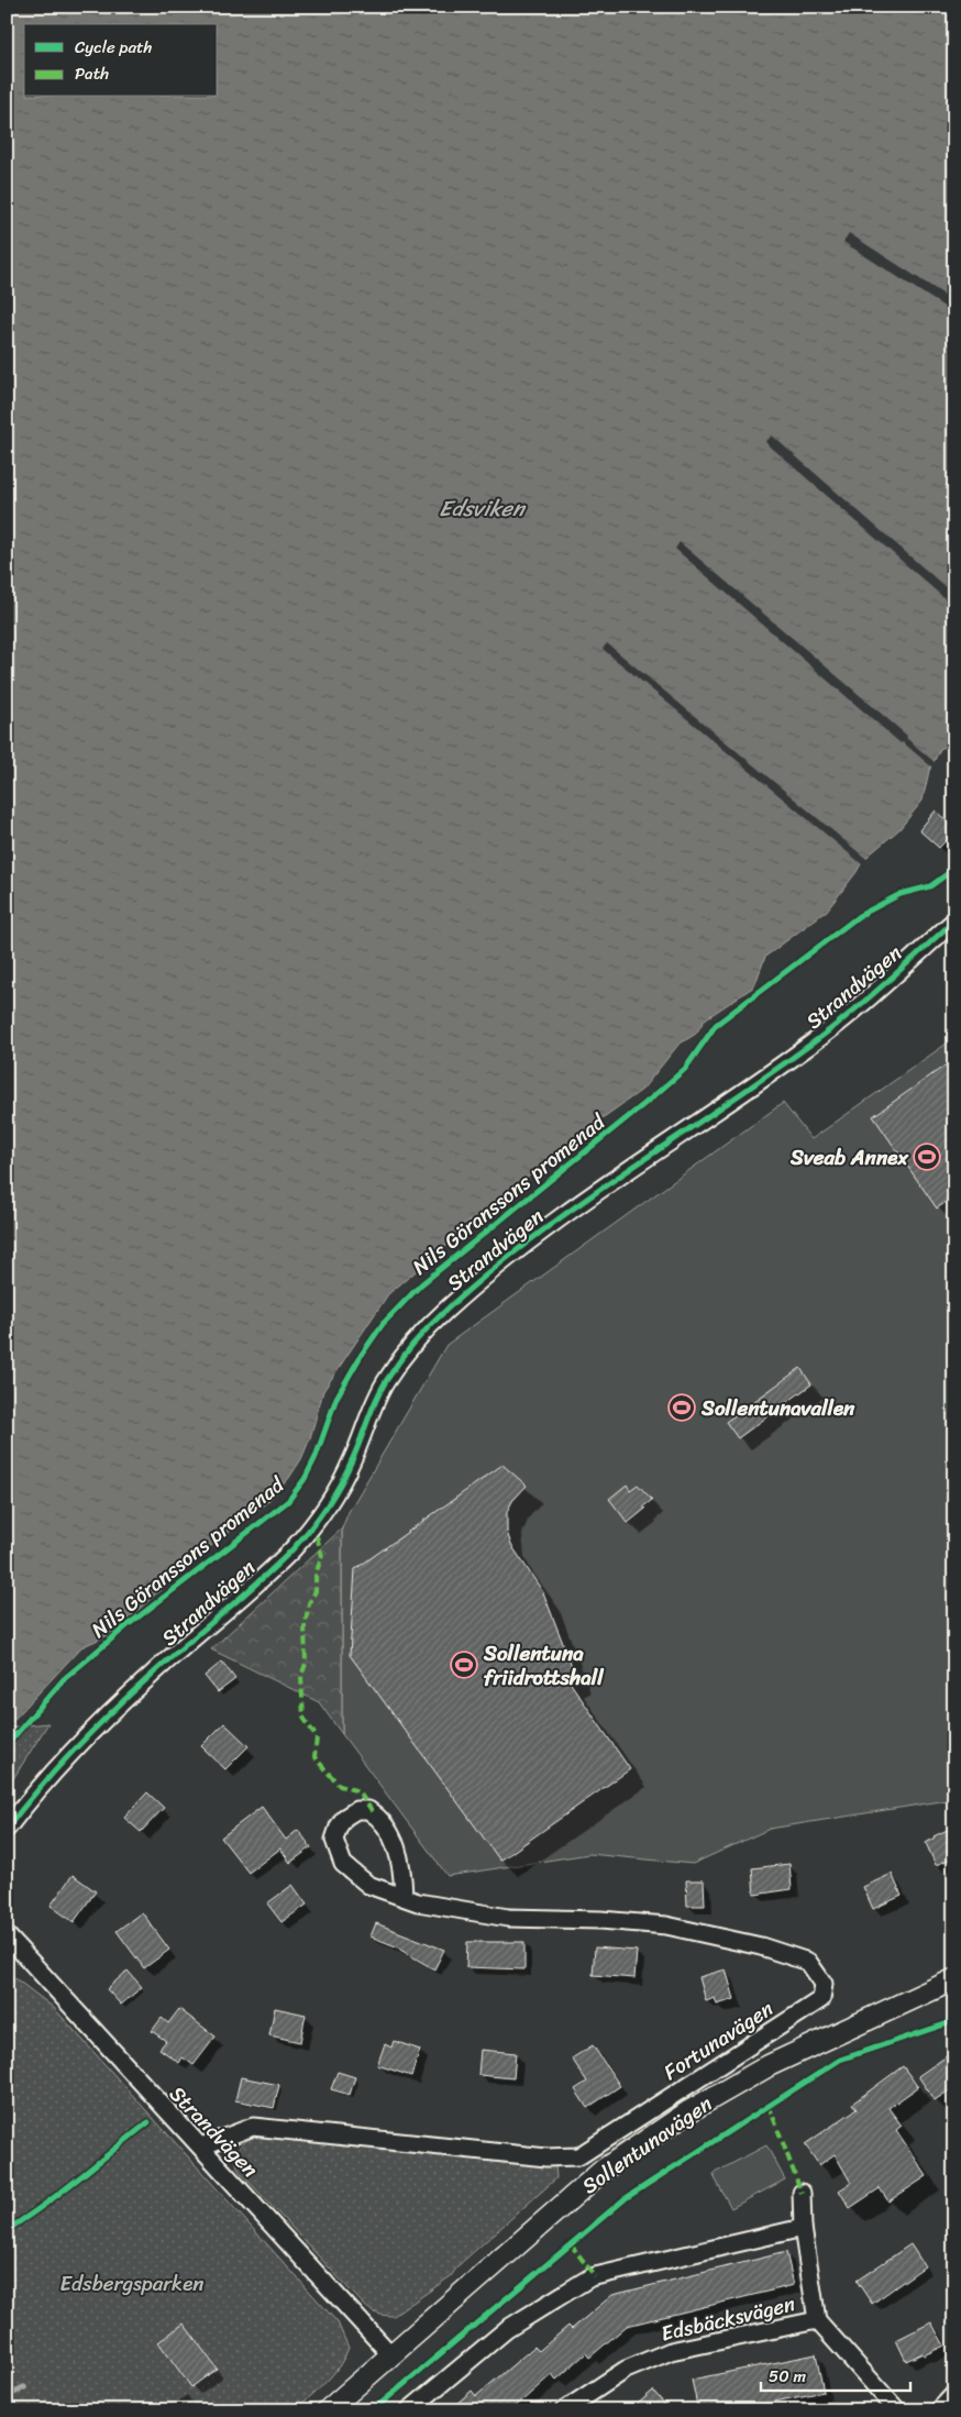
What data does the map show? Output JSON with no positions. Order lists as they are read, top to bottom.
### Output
{
  "streets": {
    "street": [
      "Strandvägen",
      "Fortunavägen",
      "Sollentunavägen",
      "Edsbäcksvägen"
    ],
    "cycle path": ["Nils Göranssons promenad"]
  },
  "crossings": [
    ["Strandvägen", "Fortunavägen"],
    ["Strandvägen", "Sollentunavägen"]
  ],
  "water": ["Edsviken"],
  "parks": ["Edsbergsparken"],
  "places": {
    "sports": ["Sveab Annex", "Sollentunavallen", "Sollentuna friidrottshall"]
  },
  "legend": ["Cycle path", "Path"],
  "scale_bar": "50 m"
}
